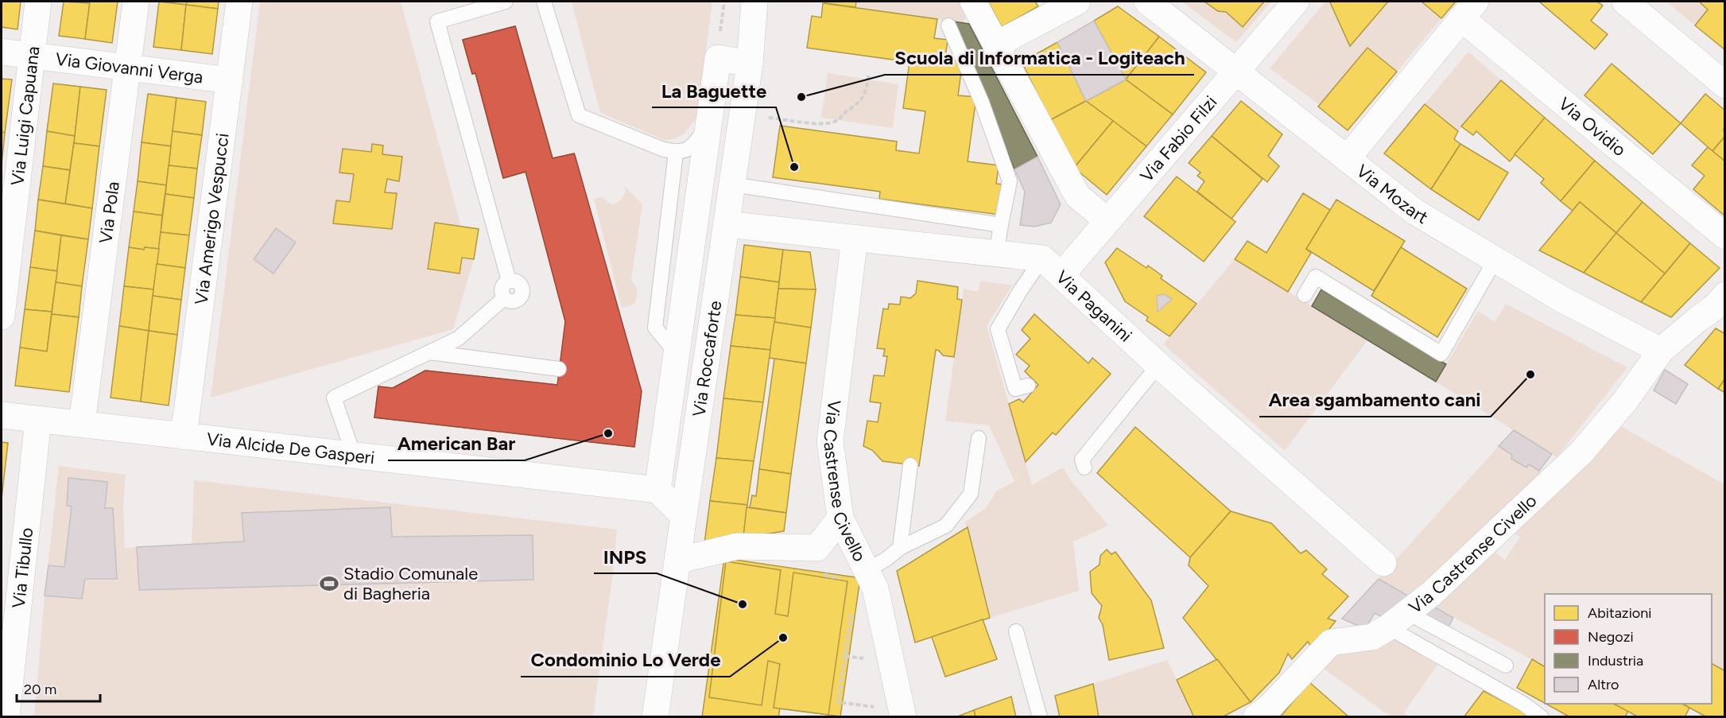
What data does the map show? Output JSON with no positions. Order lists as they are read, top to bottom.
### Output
{
  "streets": {
    "street": [
      "Via Giovanni Verga",
      "Via Luigi Capuana",
      "Via Ovidio",
      "Via Fabio Filzi",
      "Via Mozart",
      "Via Pola",
      "Via Amerigo Vespucci",
      "Via Paganini",
      "Via Roccaforte",
      "Via Alcide De Gasperi",
      "Via Castrense Civello",
      "Via Tibullo"
    ]
  },
  "crossings": [
    ["Via Giovanni Verga", "Via Luigi Capuana"],
    ["Via Giovanni Verga", "Via Pola"],
    ["Via Giovanni Verga", "Via Amerigo Vespucci"],
    ["Via Fabio Filzi", "Via Mozart"],
    ["Via Fabio Filzi", "Via Paganini"],
    ["Via Mozart", "Via Castrense Civello"],
    ["Via Pola", "Via Alcide De Gasperi"],
    ["Via Amerigo Vespucci", "Via Alcide De Gasperi"],
    ["Via Paganini", "Via Roccaforte"],
    ["Via Paganini", "Via Castrense Civello"],
    ["Via Alcide De Gasperi", "Via Tibullo"]
  ],
  "places": {
    "other": [
      "Scuola di Informatica - Logiteach",
      "La Baguette",
      "Area sgambamento cani",
      "American Bar",
      "INPS",
      "Condominio Lo Verde"
    ],
    "sports": ["Stadio Comunale di Bagheria"]
  },
  "legend": [
    "Abitazioni",
    "Negozi",
    "Industria",
    "Altro"
  ],
  "scale_bar": "20 m"
}
